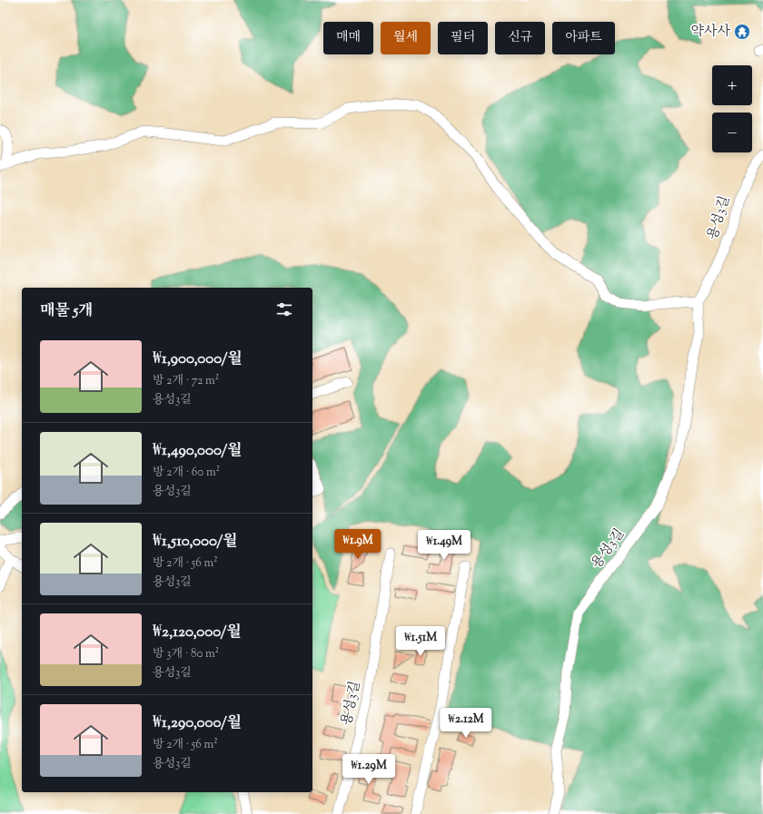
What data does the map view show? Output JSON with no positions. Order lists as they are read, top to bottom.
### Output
{
  "streets": {
    "street": ["용성3길"]
  },
  "places": {
    "temple": ["약사사"]
  },
  "page": {
    "chip": [
      "매매",
      "월세",
      "필터",
      "신규",
      "아파트"
    ],
    "map_buttons": ["+", "−"],
    "heading": "매물 5개",
    "list": [
      {
        "name": "₩1,900,000/월",
        "note": "방 2개 · 72 m² · 용성3길"
      },
      {
        "name": "₩1,490,000/월",
        "note": "방 2개 · 60 m² · 용성3길"
      },
      {
        "name": "₩1,510,000/월",
        "note": "방 2개 · 56 m² · 용성3길"
      },
      {
        "name": "₩2,120,000/월",
        "note": "방 3개 · 80 m² · 용성3길"
      },
      {
        "name": "₩1,290,000/월",
        "note": "방 2개 · 56 m² · 용성3길"
      }
    ],
    "price": [
      "₩1.9M",
      "₩1.49M",
      "₩1.51M",
      "₩2.12M",
      "₩1.29M"
    ]
  }
}
